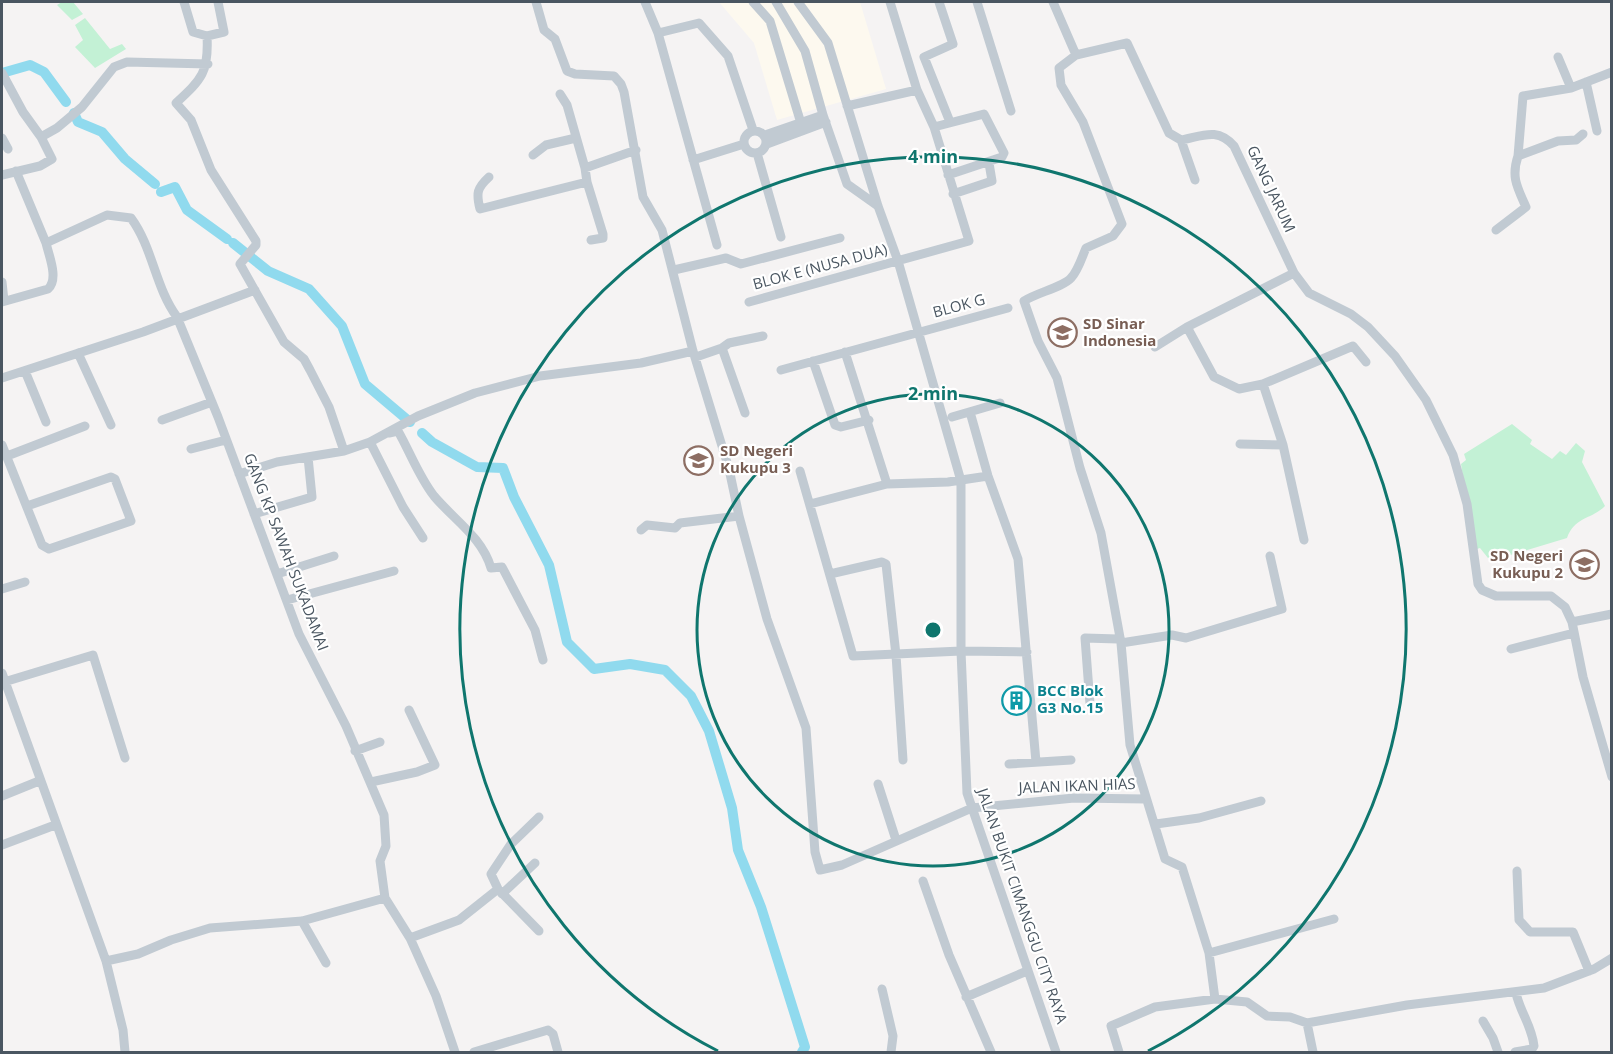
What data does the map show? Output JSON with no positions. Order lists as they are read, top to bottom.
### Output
{
  "streets": {
    "street": [
      "GANG JARUM",
      "BLOK E (NUSA DUA)",
      "BLOK G",
      "GANG KP SAWAH SUKADAMAI",
      "JALAN IKAN HIAS",
      "JALAN BUKIT CIMANGGU CITY RAYA"
    ]
  },
  "crossings": [
    ["BLOK E (NUSA DUA)", "JALAN BUKIT CIMANGGU CITY RAYA"],
    ["BLOK G", "JALAN BUKIT CIMANGGU CITY RAYA"],
    ["JALAN IKAN HIAS", "JALAN BUKIT CIMANGGU CITY RAYA"]
  ],
  "places": {
    "school or university": ["SD Sinar Indonesia", "SD Negeri Kukupu 3", "SD Negeri Kukupu 2"],
    "building": ["BCC Blok G3 No.15"]
  },
  "rings": ["4 min", "2 min"]
}
